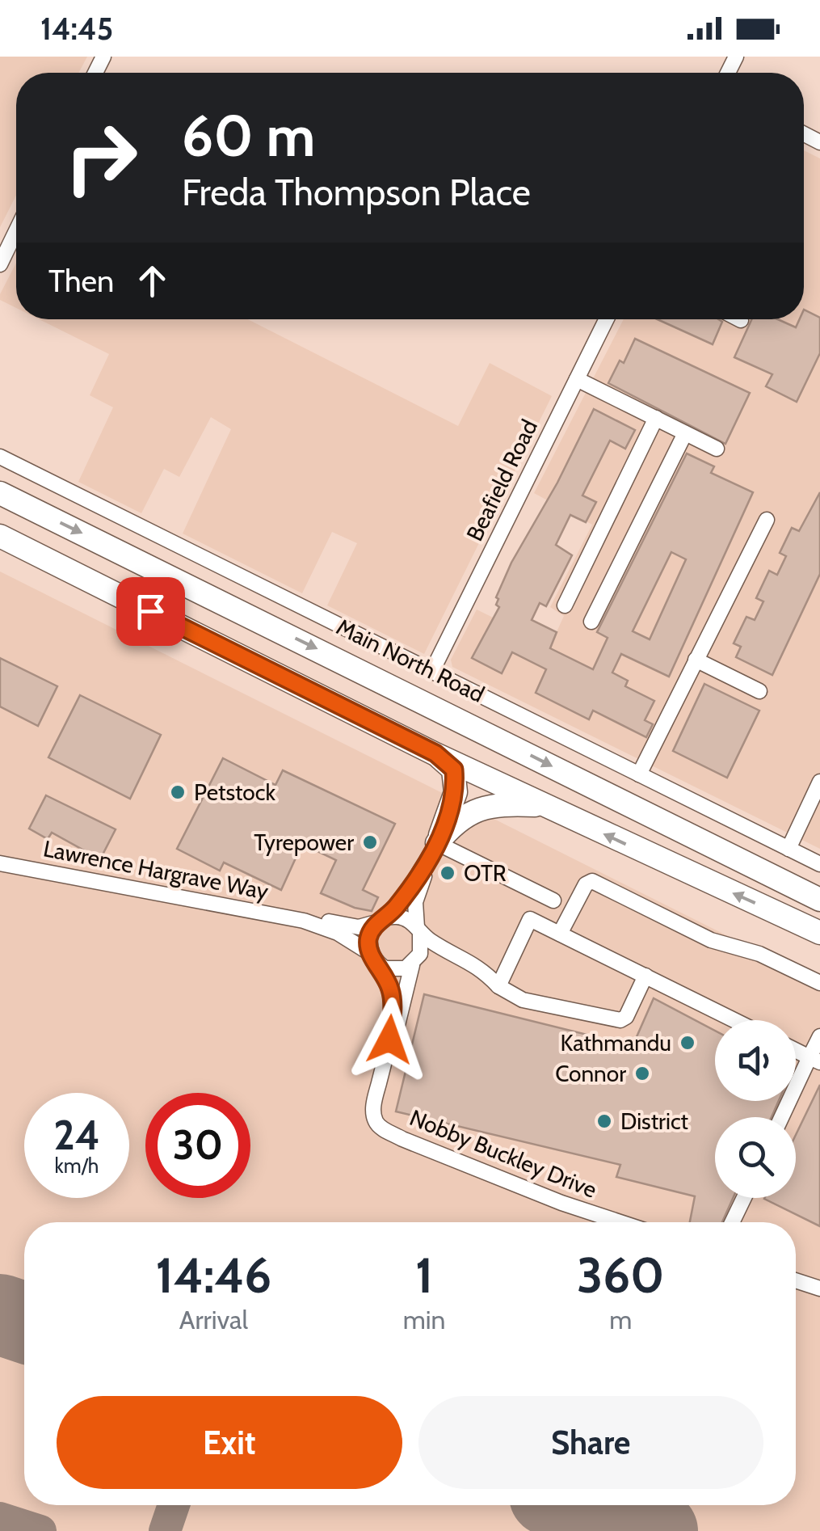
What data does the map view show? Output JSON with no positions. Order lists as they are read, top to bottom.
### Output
{
  "streets": {
    "highway": ["Main North Road"],
    "street": ["Beafield Road", "Lawrence Hargrave Way", "Nobby Buckley Drive"]
  },
  "crossings": [
    ["Beafield Road", "Main North Road"],
    ["Lawrence Hargrave Way", "Nobby Buckley Drive"]
  ],
  "places": [
    "Petstock",
    "Tyrepower",
    "OTR",
    "Kathmandu",
    "Connor",
    "District"
  ],
  "page": {
    "status": "14:45",
    "turn": ["60 m", "Freda Thompson Place"],
    "then": "Then",
    "speed": "24 km/h",
    "limit": "30",
    "eta": [
      "14:46",
      "Arrival",
      "1",
      "min",
      "360",
      "m"
    ],
    "buttons": ["Exit", "Share"]
  }
}
